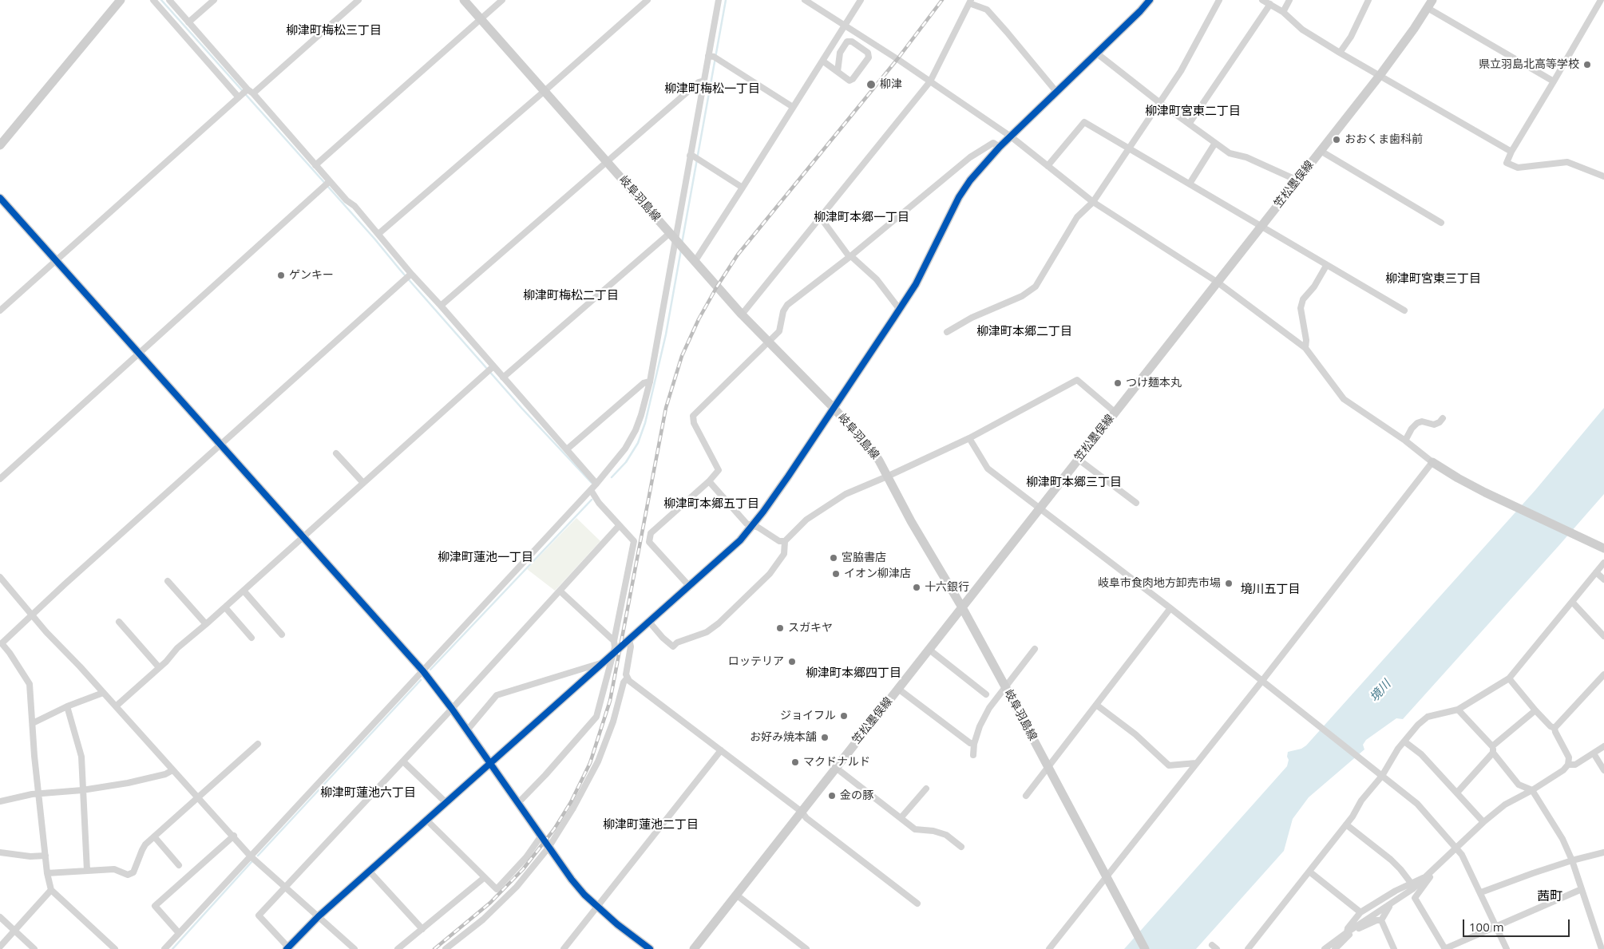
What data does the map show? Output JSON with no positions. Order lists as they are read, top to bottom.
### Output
{
  "streets": {
    "street": ["笠松墨俣線", "岐阜羽島線"]
  },
  "crossings": [
    ["笠松墨俣線", "岐阜羽島線"]
  ],
  "districts": [
    "柳津町梅松三丁目",
    "柳津町梅松一丁目",
    "柳津町宮東二丁目",
    "柳津町本郷一丁目",
    "柳津町宮東三丁目",
    "柳津町梅松二丁目",
    "柳津町本郷二丁目",
    "柳津町本郷三丁目",
    "柳津町本郷五丁目",
    "柳津町蓮池一丁目",
    "境川五丁目",
    "柳津町本郷四丁目",
    "柳津町蓮池六丁目",
    "柳津町蓮池二丁目",
    "茜町"
  ],
  "water": ["境川"],
  "places": [
    "県立羽島北高等学校",
    "柳津",
    "おおくま歯科前",
    "ゲンキー",
    "つけ麺本丸",
    "宮脇書店",
    "イオン柳津店",
    "岐阜市食肉地方卸売市場",
    "十六銀行",
    "スガキヤ",
    "ロッテリア",
    "ジョイフル",
    "お好み焼本舗",
    "マクドナルド",
    "金の豚"
  ],
  "scale_bar": "100 m"
}
